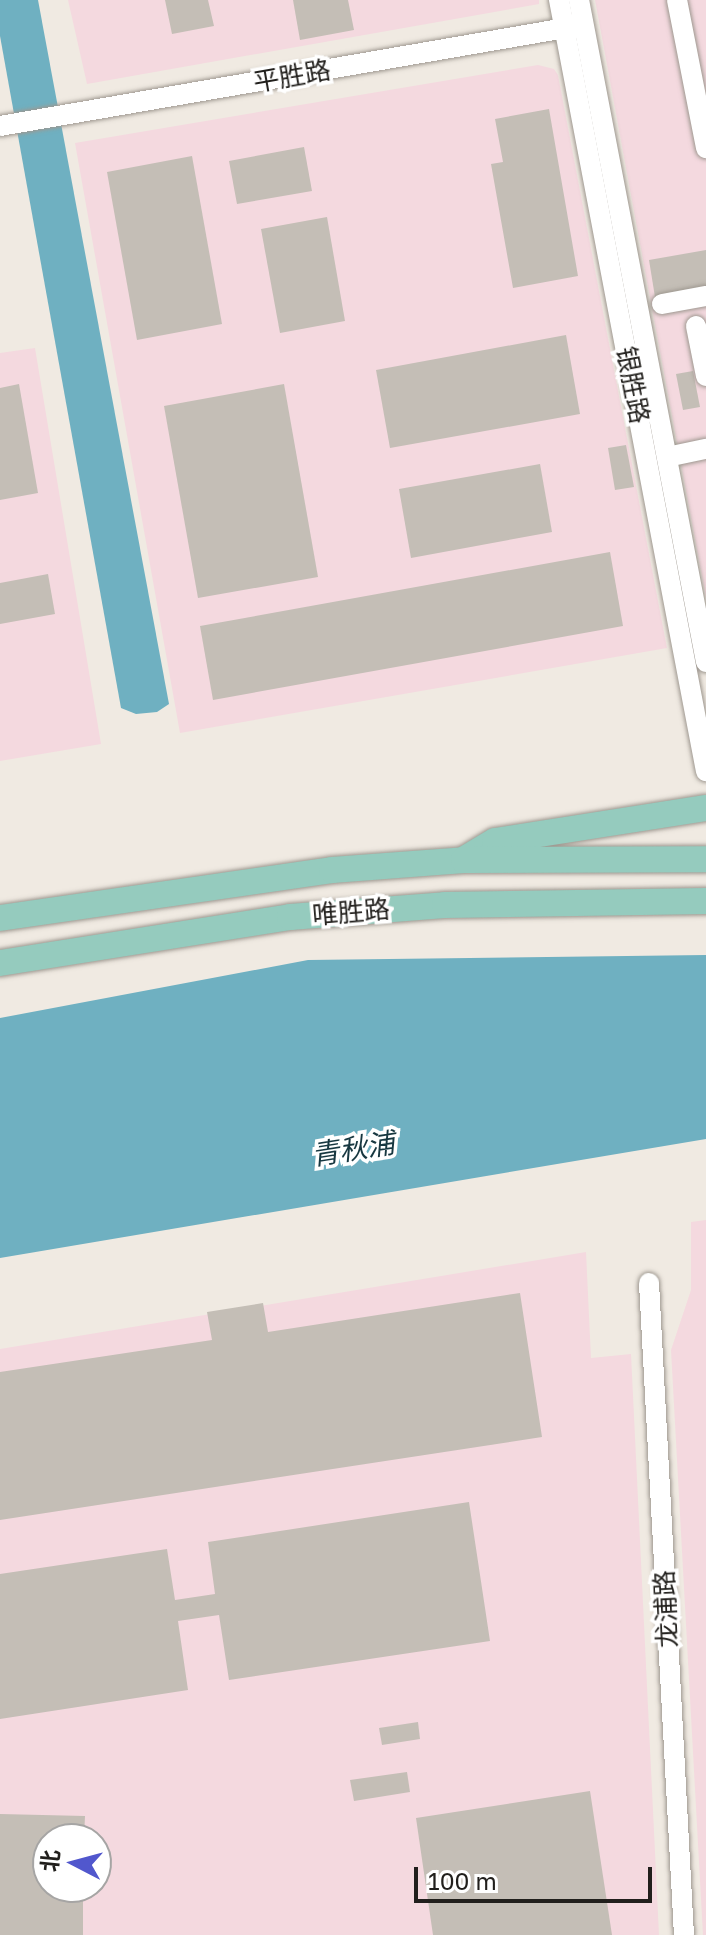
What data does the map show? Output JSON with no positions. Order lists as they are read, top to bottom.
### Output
{
  "streets": {
    "main road": ["唯胜路"],
    "street": ["平胜路", "银胜路", "龙浦路"]
  },
  "crossings": [
    ["平胜路", "银胜路"]
  ],
  "water": ["青秋浦"],
  "scale_bar": "100 m",
  "north": "left"
}
